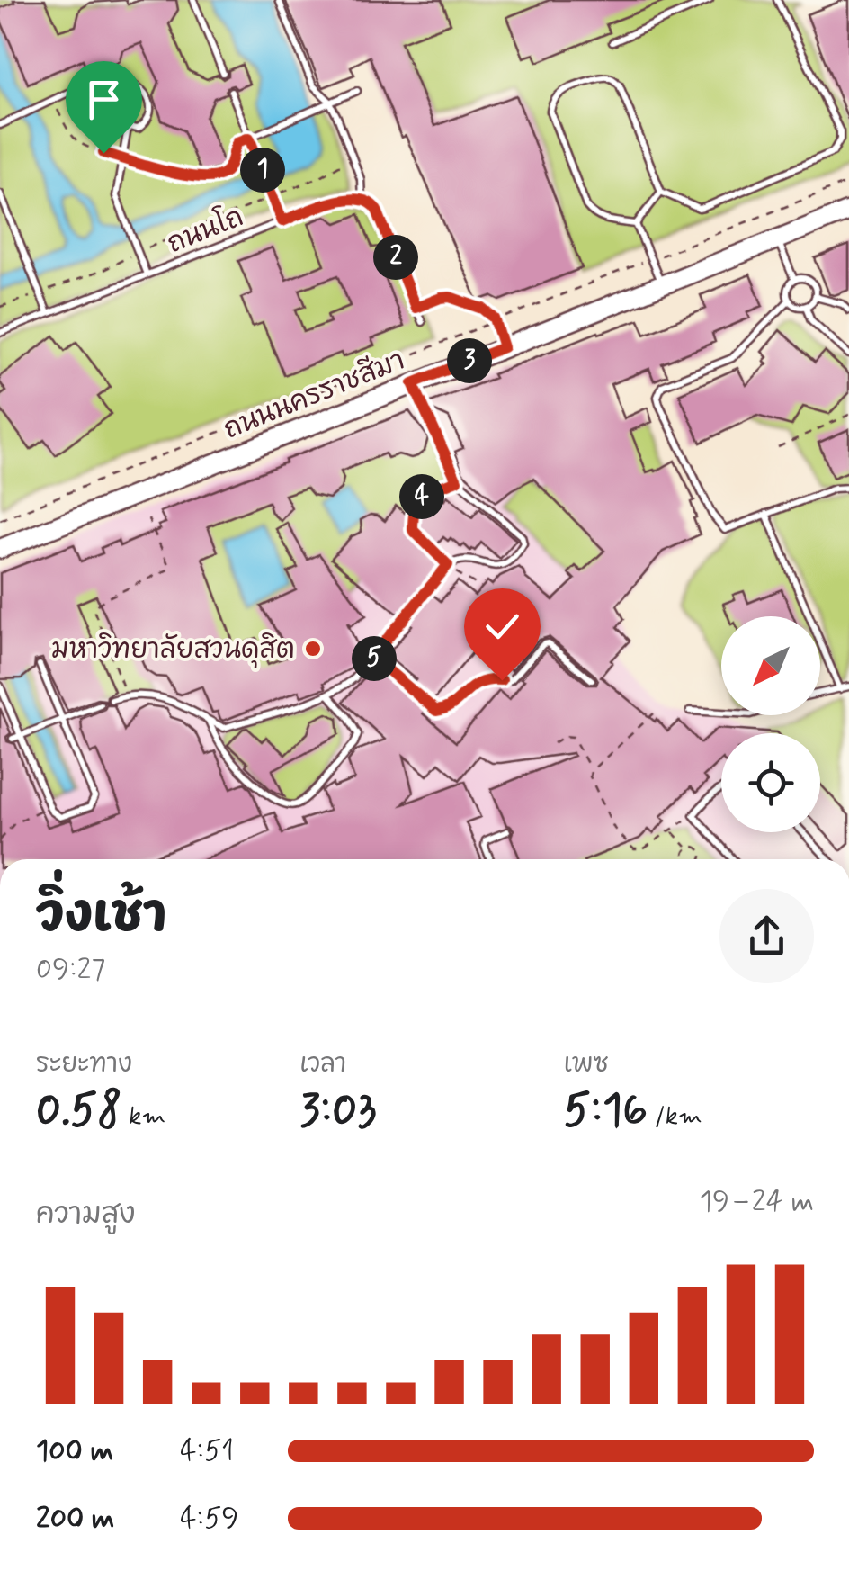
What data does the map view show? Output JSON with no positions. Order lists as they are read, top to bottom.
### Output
{
  "streets": {
    "main road": ["ถนนนครราชสีมา"],
    "lane": ["ถนนโถ"]
  },
  "places": ["มหาวิทยาลัยสวนดุสิต"],
  "north": "bottom left",
  "page": {
    "pins": [
      "1",
      "2",
      "3",
      "4",
      "5"
    ],
    "heading": ["วิ่งเช้า", "09:27"],
    "stats": [
      ["ระยะทาง", "0.58 km"],
      ["เวลา", "3:03"],
      ["เพซ", "5:16 /km"]
    ],
    "chart": ["ความสูง", "19–24 m"],
    "list": [
      {
        "name": "100 m",
        "note": "4:51"
      },
      {
        "name": "200 m",
        "note": "4:59"
      }
    ]
  }
}
